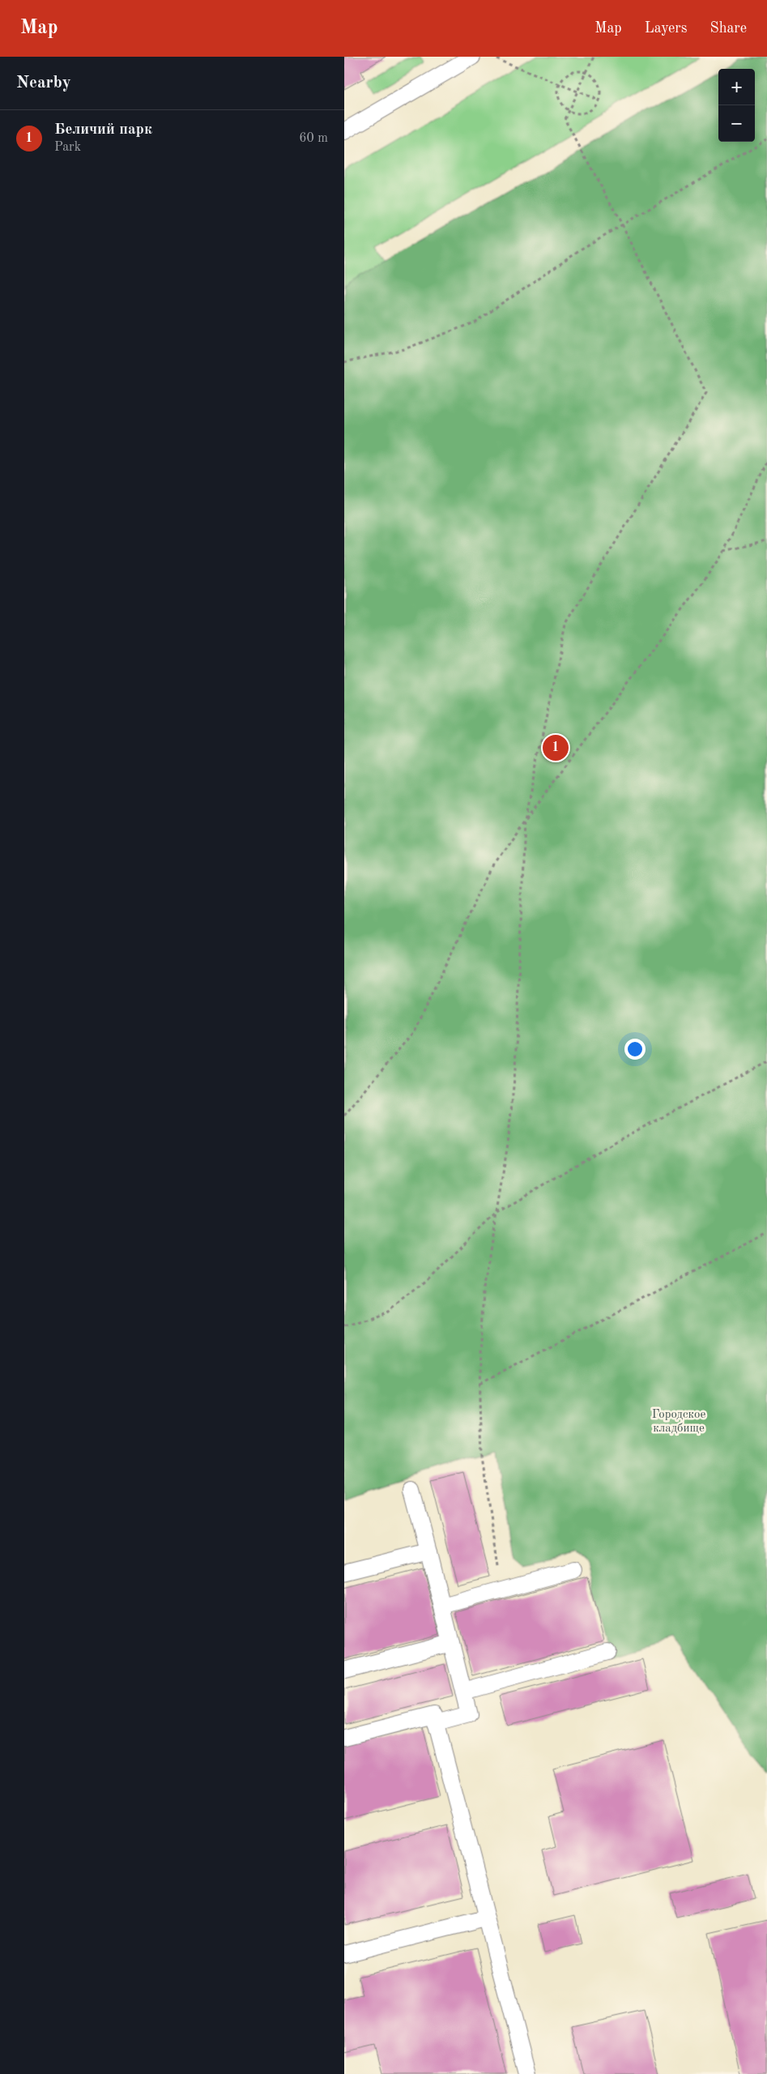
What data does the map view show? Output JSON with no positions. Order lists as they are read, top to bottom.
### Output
{
  "parks": ["Городское кладбище"],
  "page": {
    "header": "Map",
    "nav": ["Map", "Layers", "Share"],
    "heading": "Nearby",
    "map_buttons": ["+", "−"],
    "list": [
      {
        "mark": "1",
        "name": "Беличий парк",
        "note": "Park",
        "value": "60 m"
      }
    ],
    "pins": "1"
  }
}
